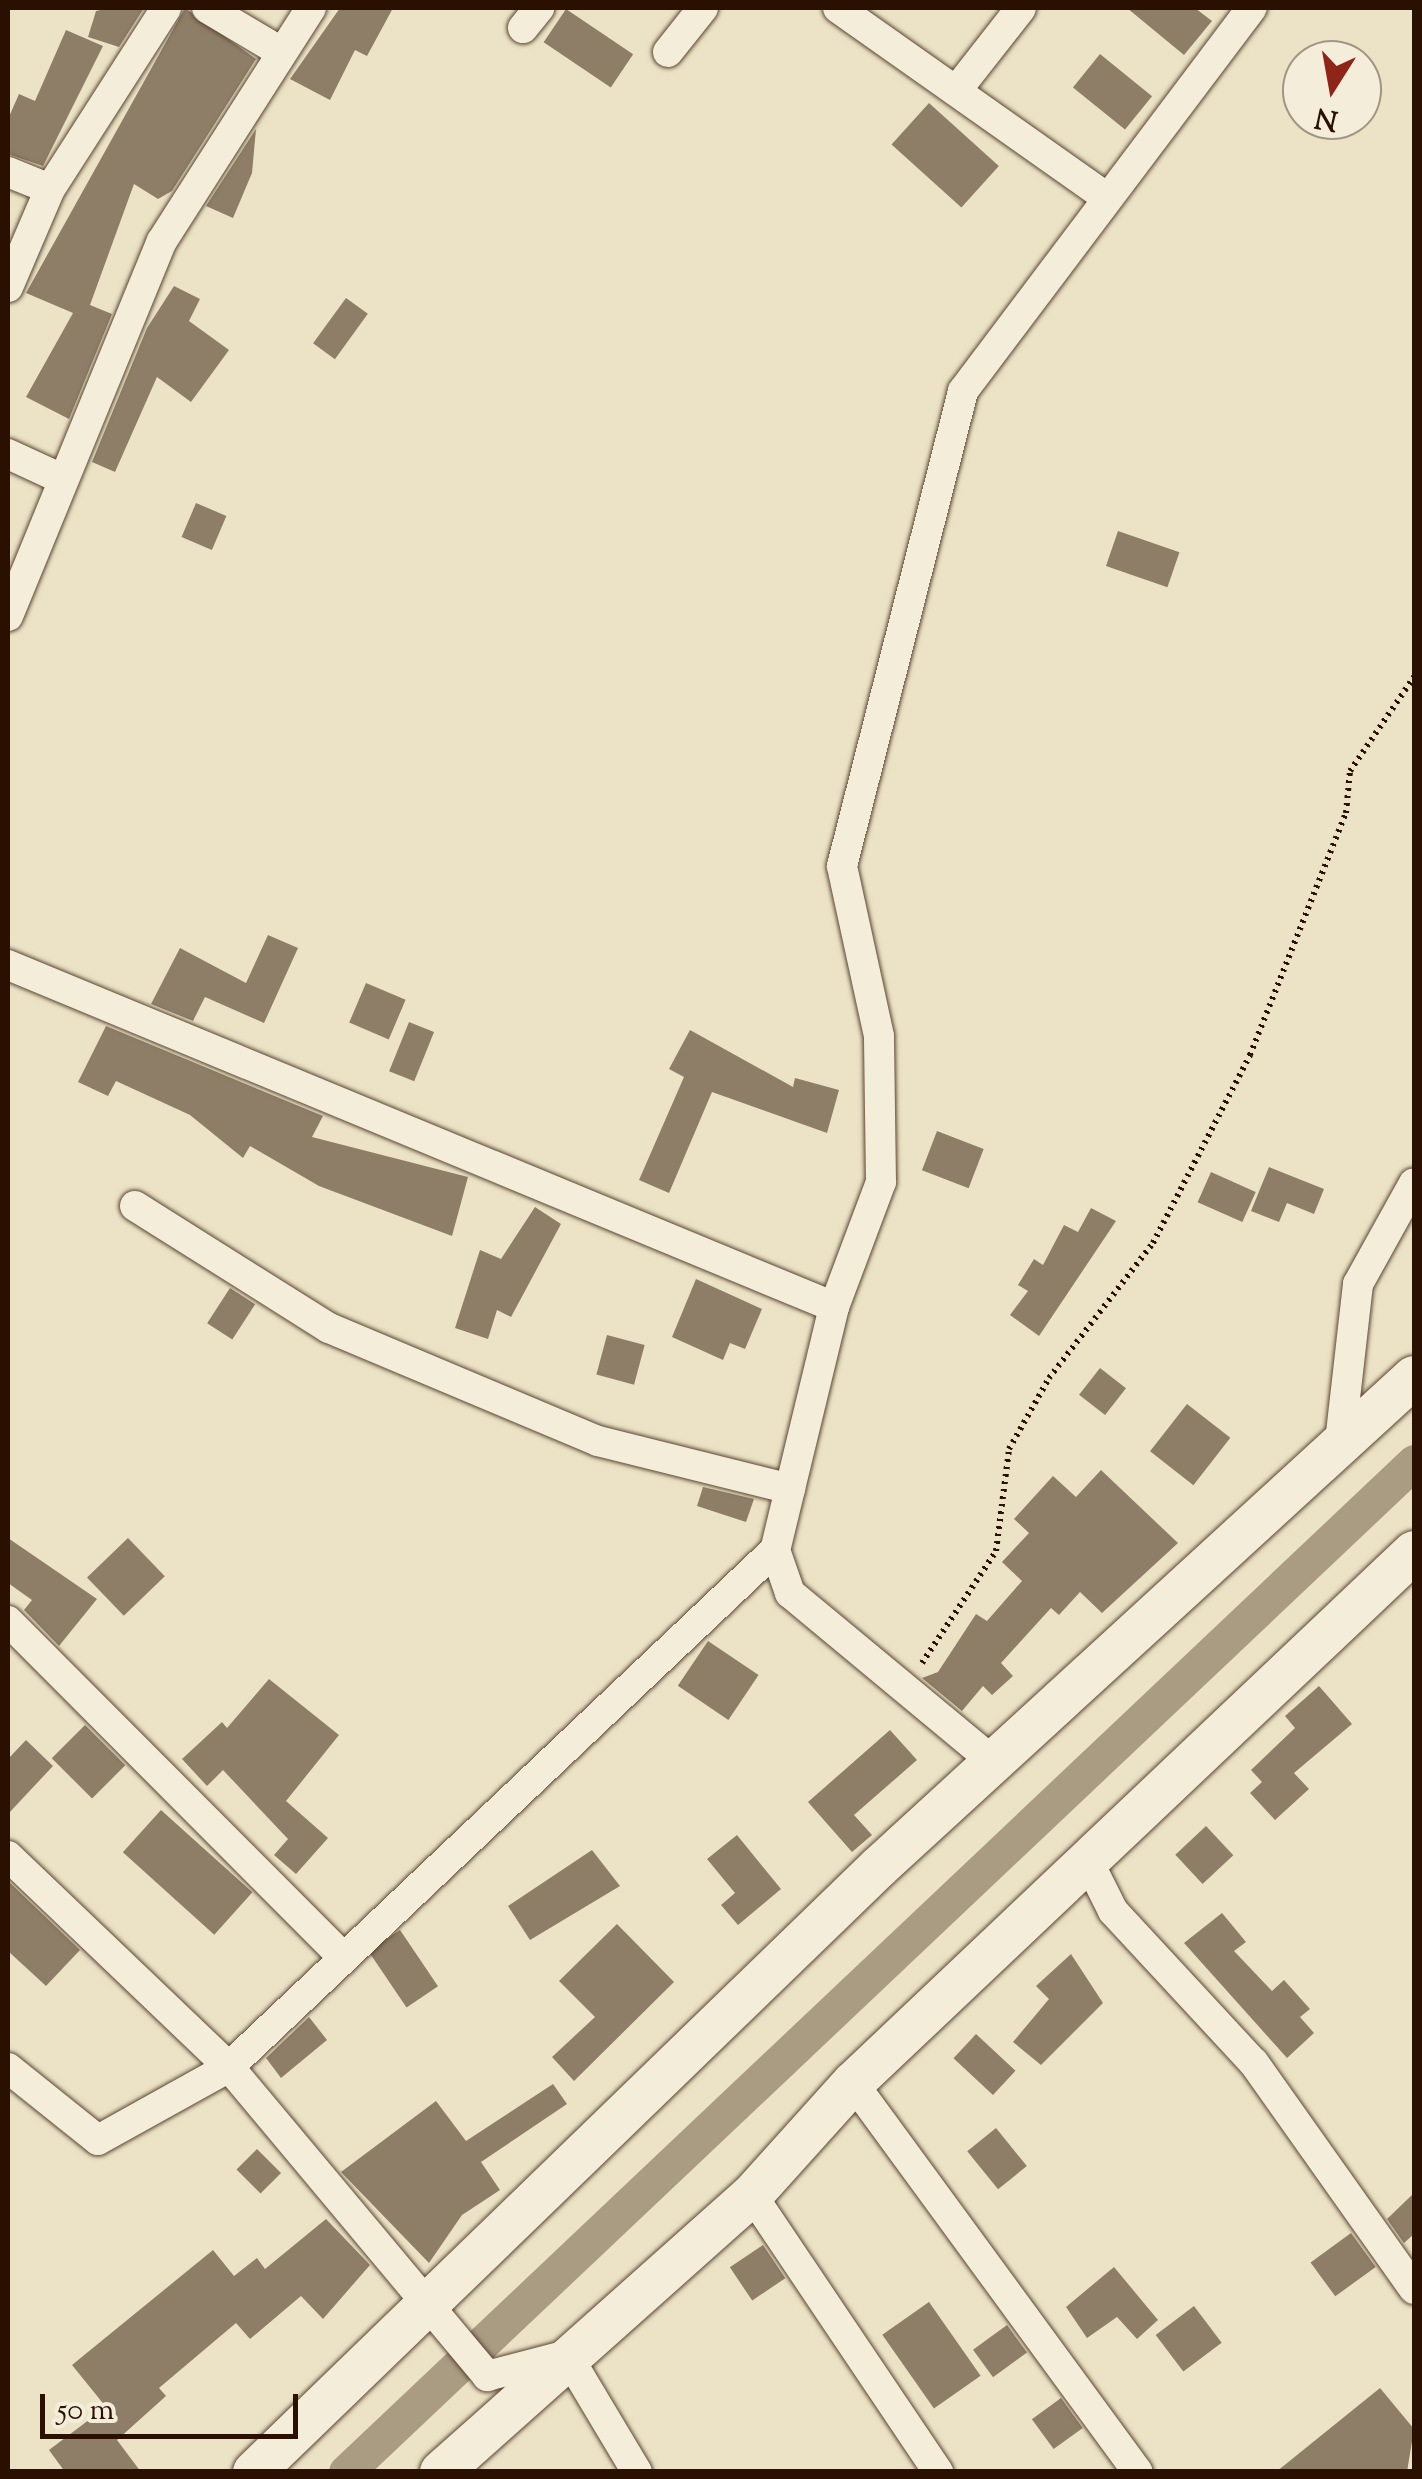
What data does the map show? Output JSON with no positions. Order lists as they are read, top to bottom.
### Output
{
  "scale_bar": "50 m",
  "north": "bottom"
}
